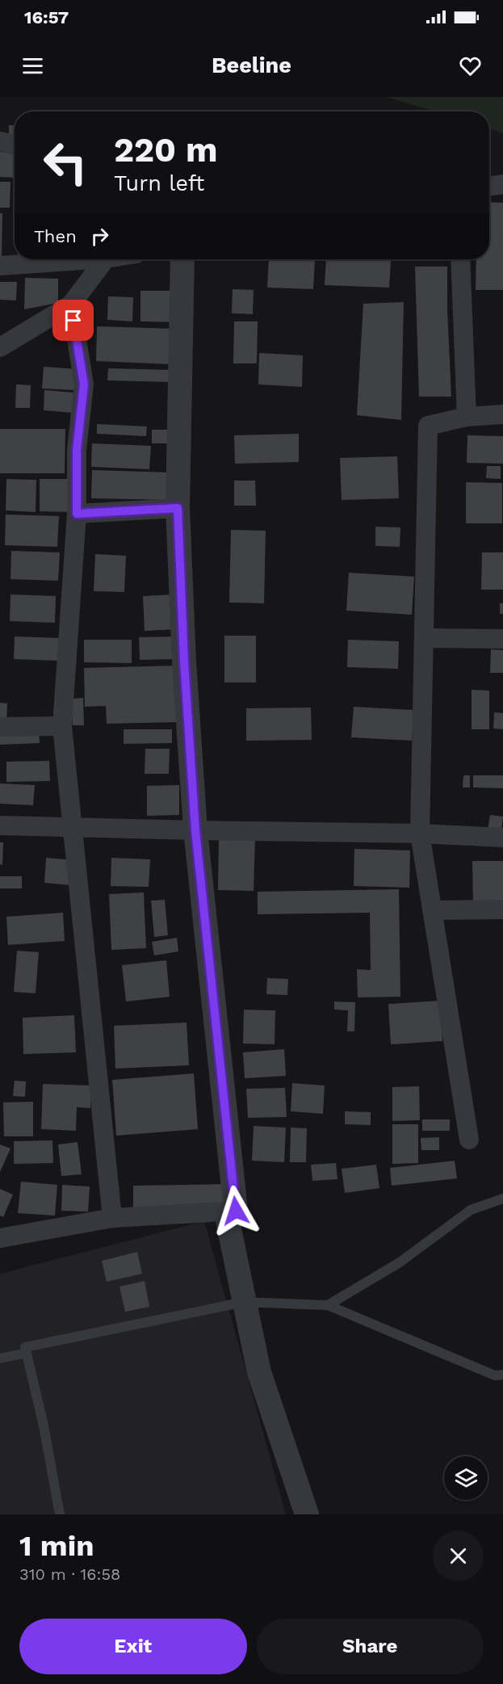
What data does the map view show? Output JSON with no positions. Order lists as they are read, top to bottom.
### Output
{
  "page": {
    "status": "16:57",
    "header": "Beeline",
    "turn": ["220 m", "Turn left"],
    "then": "Then",
    "heading": ["1 min", "310 m · 16:58"],
    "buttons": ["Exit", "Share"]
  }
}
